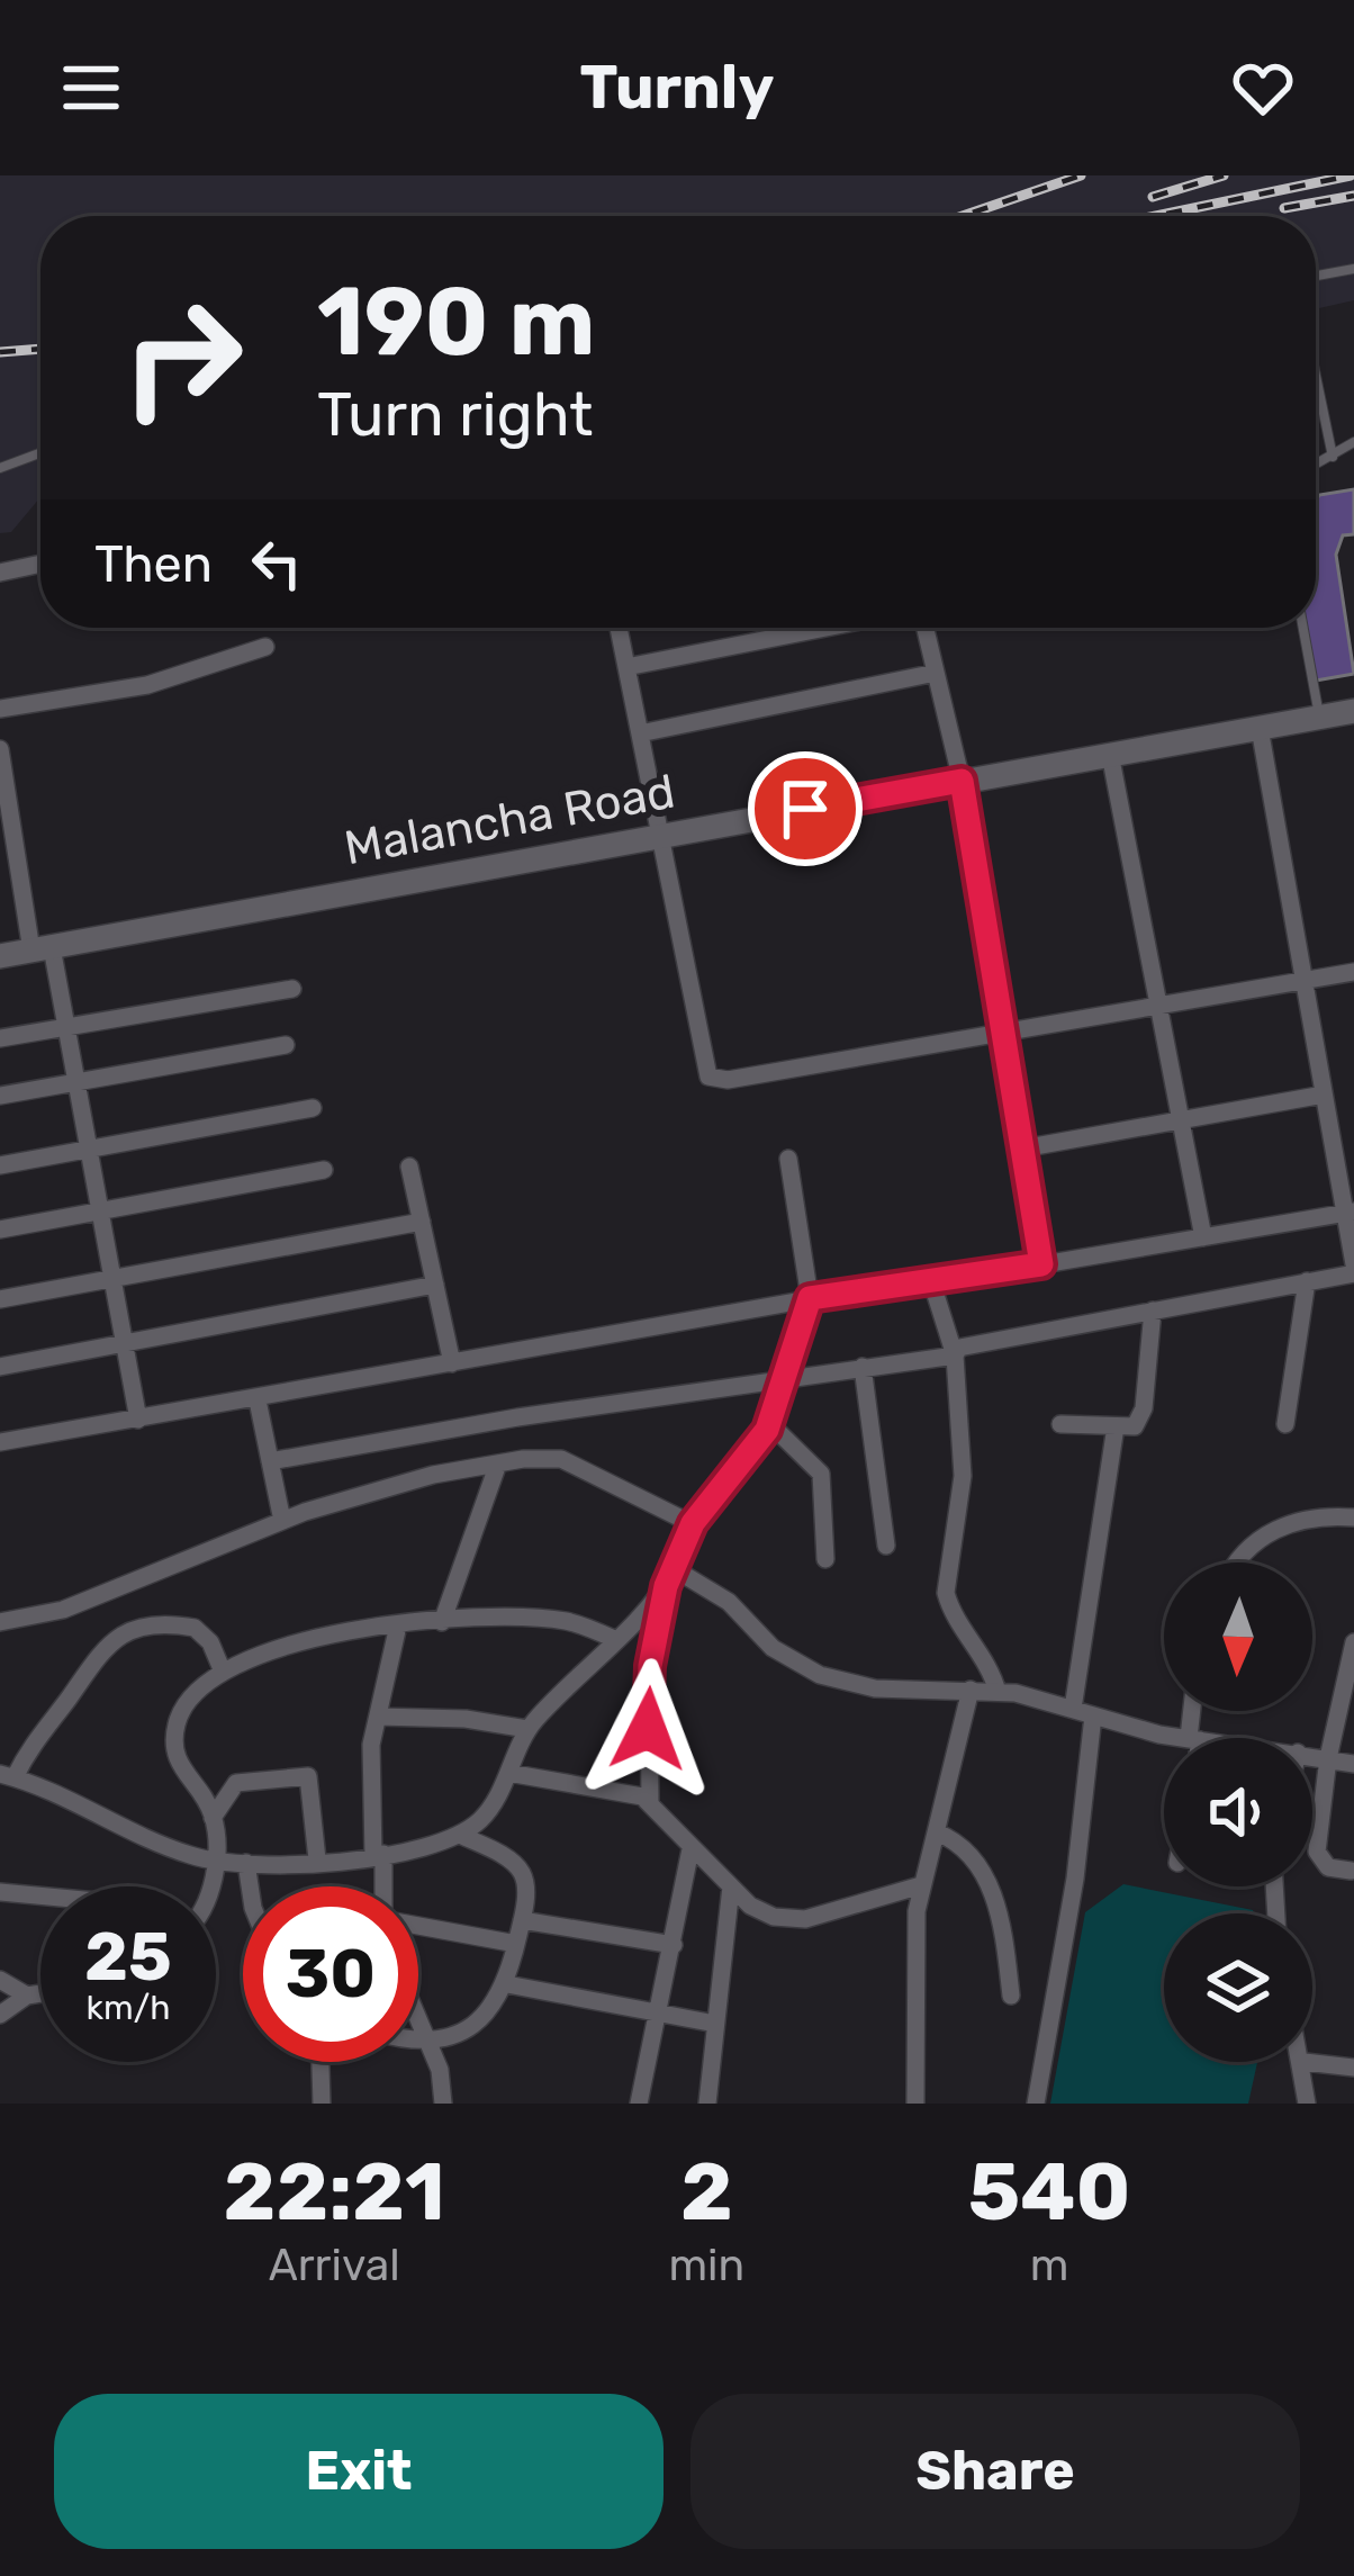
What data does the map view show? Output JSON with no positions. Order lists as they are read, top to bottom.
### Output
{
  "streets": {
    "main road": ["Malancha Road"]
  },
  "north": "bottom",
  "page": {
    "header": "Turnly",
    "turn": ["190 m", "Turn right"],
    "then": "Then",
    "speed": "25 km/h",
    "limit": "30",
    "eta": [
      "22:21",
      "Arrival",
      "2",
      "min",
      "540",
      "m"
    ],
    "buttons": ["Exit", "Share"]
  }
}
